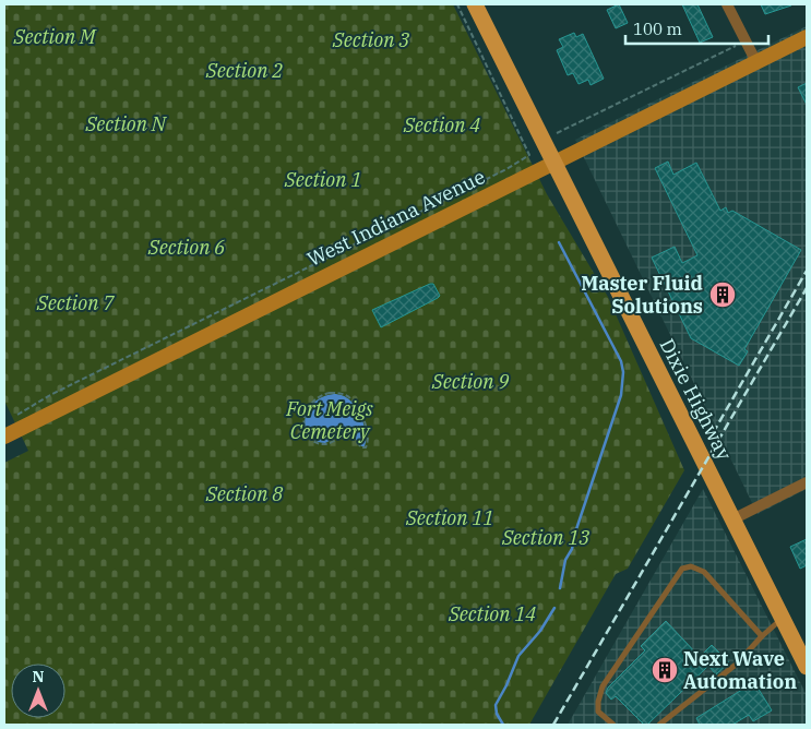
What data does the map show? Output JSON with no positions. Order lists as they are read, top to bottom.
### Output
{
  "streets": {
    "main road": ["West Indiana Avenue", "Dixie Highway"]
  },
  "crossings": [
    ["West Indiana Avenue", "Dixie Highway"]
  ],
  "parks": [
    "Section M",
    "Section 3",
    "Section 2",
    "Section N",
    "Section 4",
    "Section 1",
    "Section 6",
    "Section 7",
    "Section 9",
    "Fort Meigs Cemetery",
    "Section 8",
    "Section 11",
    "Section 13",
    "Section 14"
  ],
  "places": {
    "building": ["Master Fluid Solutions", "Next Wave Automation"]
  },
  "scale_bar": "100 m",
  "north": "top"
}
